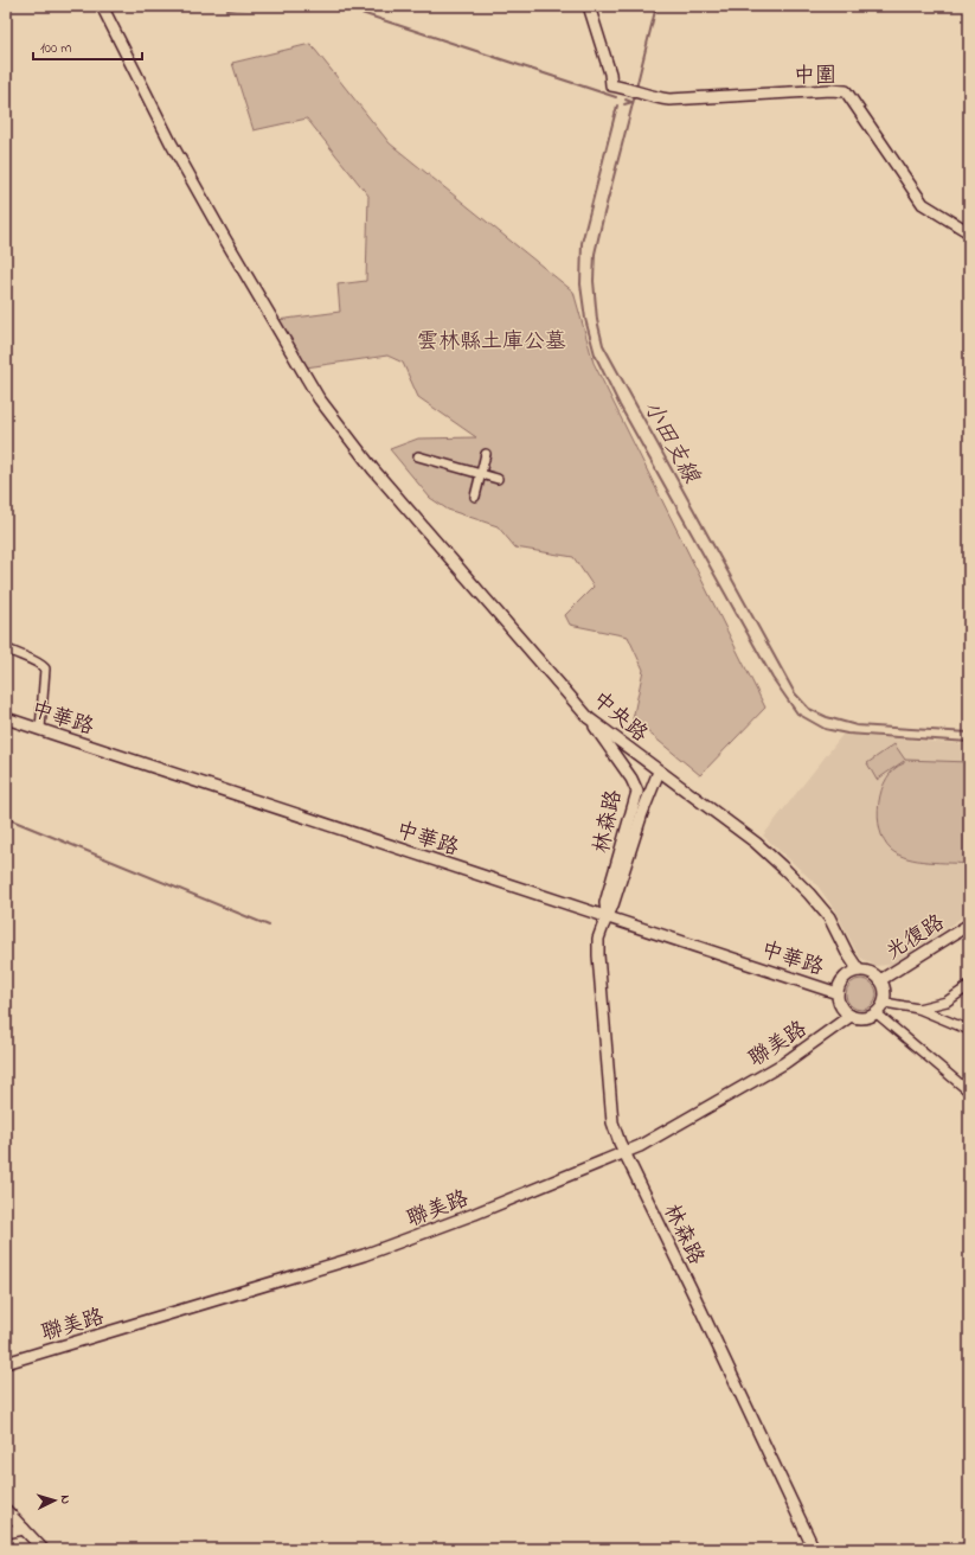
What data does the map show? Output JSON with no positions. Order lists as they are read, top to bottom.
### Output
{
  "streets": {
    "main road": [
      "中圍",
      "中央路",
      "中華路",
      "林森路",
      "光復路",
      "聯美路"
    ]
  },
  "crossings": [
    ["中央路", "中華路"],
    ["中央路", "林森路"],
    ["中央路", "光復路"],
    ["中央路", "聯美路"],
    ["中華路", "林森路"],
    ["中華路", "光復路"],
    ["中華路", "聯美路"],
    ["林森路", "聯美路"],
    ["光復路", "聯美路"]
  ],
  "water": ["小田支線"],
  "parks": ["雲林縣土庫公墓"],
  "scale_bar": "100 m",
  "north": "right"
}
